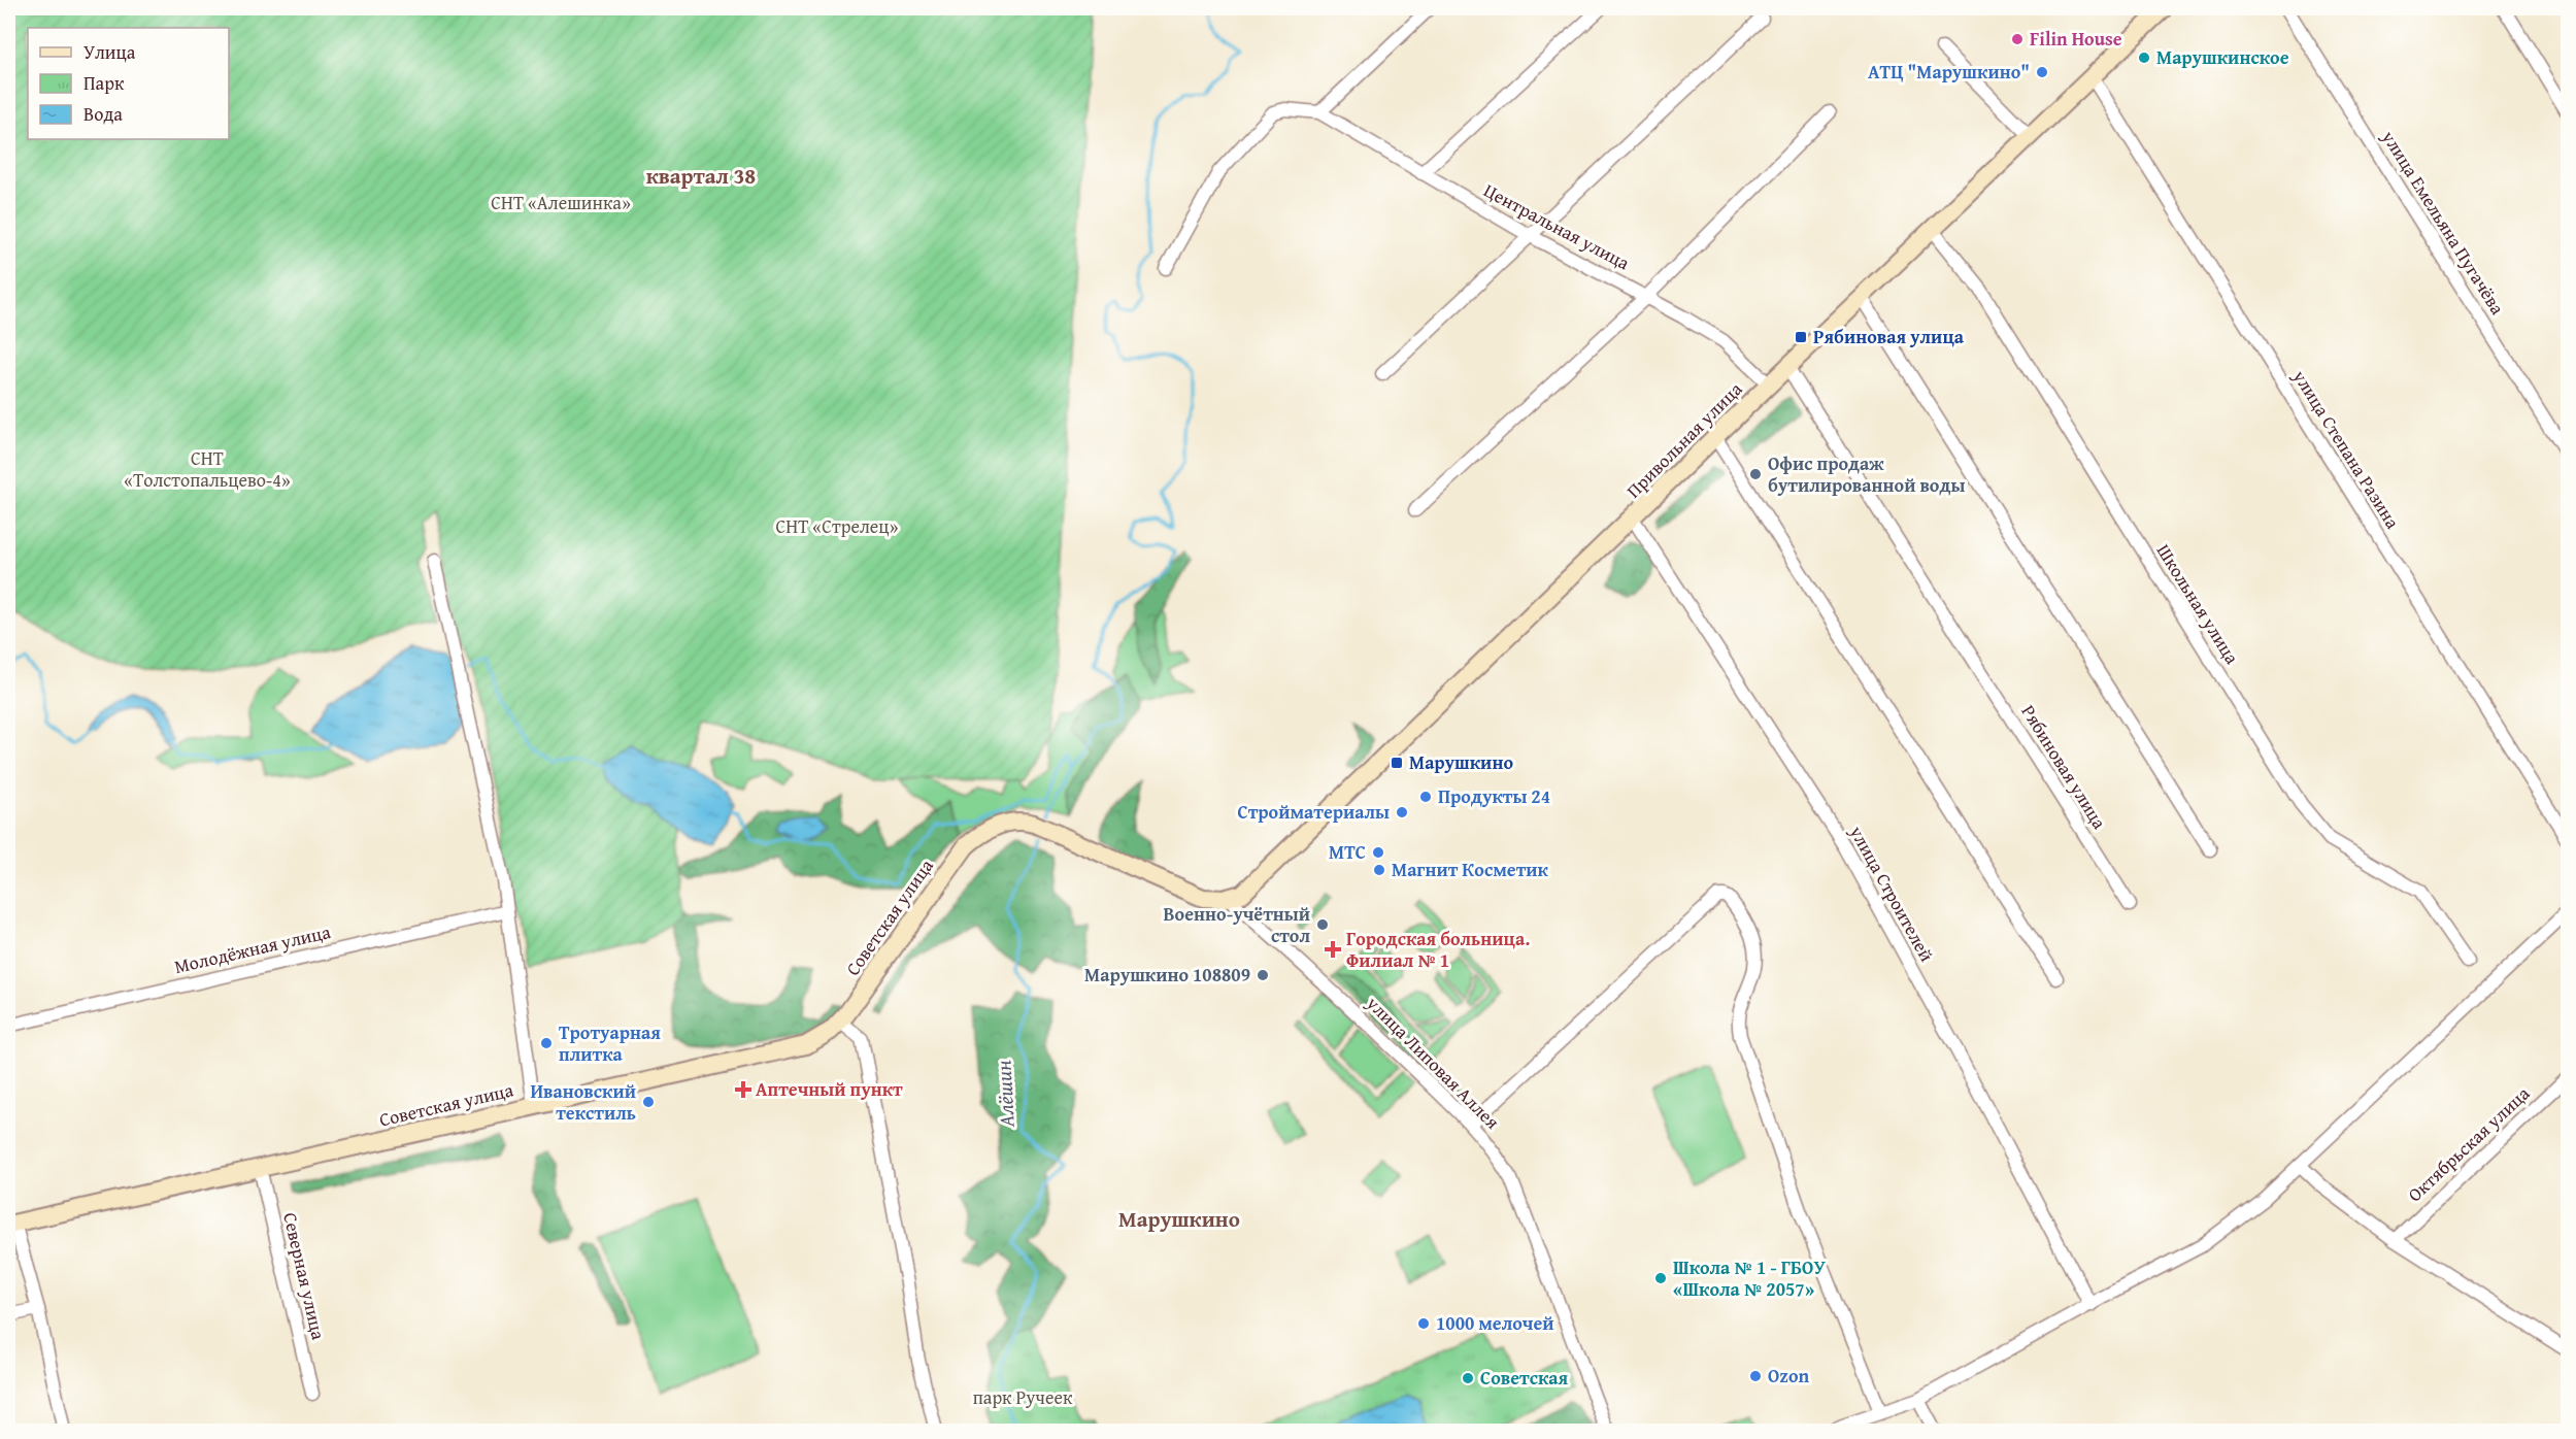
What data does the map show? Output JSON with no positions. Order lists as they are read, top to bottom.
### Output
{
  "streets": {
    "street": [
      "улица Емельяна Пугачёва",
      "Центральная улица",
      "Привольная улица",
      "улица Степана Разина",
      "Школьная улица",
      "Рябиновая улица",
      "улица Строителей",
      "Советская улица",
      "Молодёжная улица",
      "улица Липовая Аллея",
      "Октябрьская улица",
      "Северная улица"
    ]
  },
  "crossings": [
    ["Центральная улица", "Привольная улица"],
    ["Привольная улица", "улица Степана Разина"],
    ["Привольная улица", "Школьная улица"],
    ["Привольная улица", "Рябиновая улица"],
    ["Привольная улица", "улица Строителей"],
    ["Привольная улица", "Советская улица"],
    ["Привольная улица", "улица Липовая Аллея"],
    ["Советская улица", "улица Липовая Аллея"],
    ["Советская улица", "Северная улица"]
  ],
  "districts": ["квартал 38", "Марушкино"],
  "water": ["Алёшин"],
  "parks": [
    "СНТ «Алешинка»",
    "СНТ «Толстопальцево-4»",
    "СНТ «Стрелец»",
    "парк Ручеек"
  ],
  "places": {
    "other": [
      "Filin House",
      "Марушкинское",
      "АТЦ \"Марушкино\"",
      "Офис продаж бутилированной воды",
      "Продукты 24",
      "Стройматериалы",
      "МТС",
      "Магнит Косметик",
      "Военно-учётный стол",
      "Марушкино 108809",
      "Тротуарная плитка",
      "Ивановский текстиль",
      "Школа № 1 - ГБОУ «Школа № 2057»",
      "1000 мелочей",
      "Ozon",
      "Советская"
    ],
    "transit": ["Рябиновая улица", "Марушкино"],
    "health": ["Городская больница. Филиал № 1", "Аптечный пункт"]
  },
  "legend": ["Улица", "Парк", "Вода"]
}
